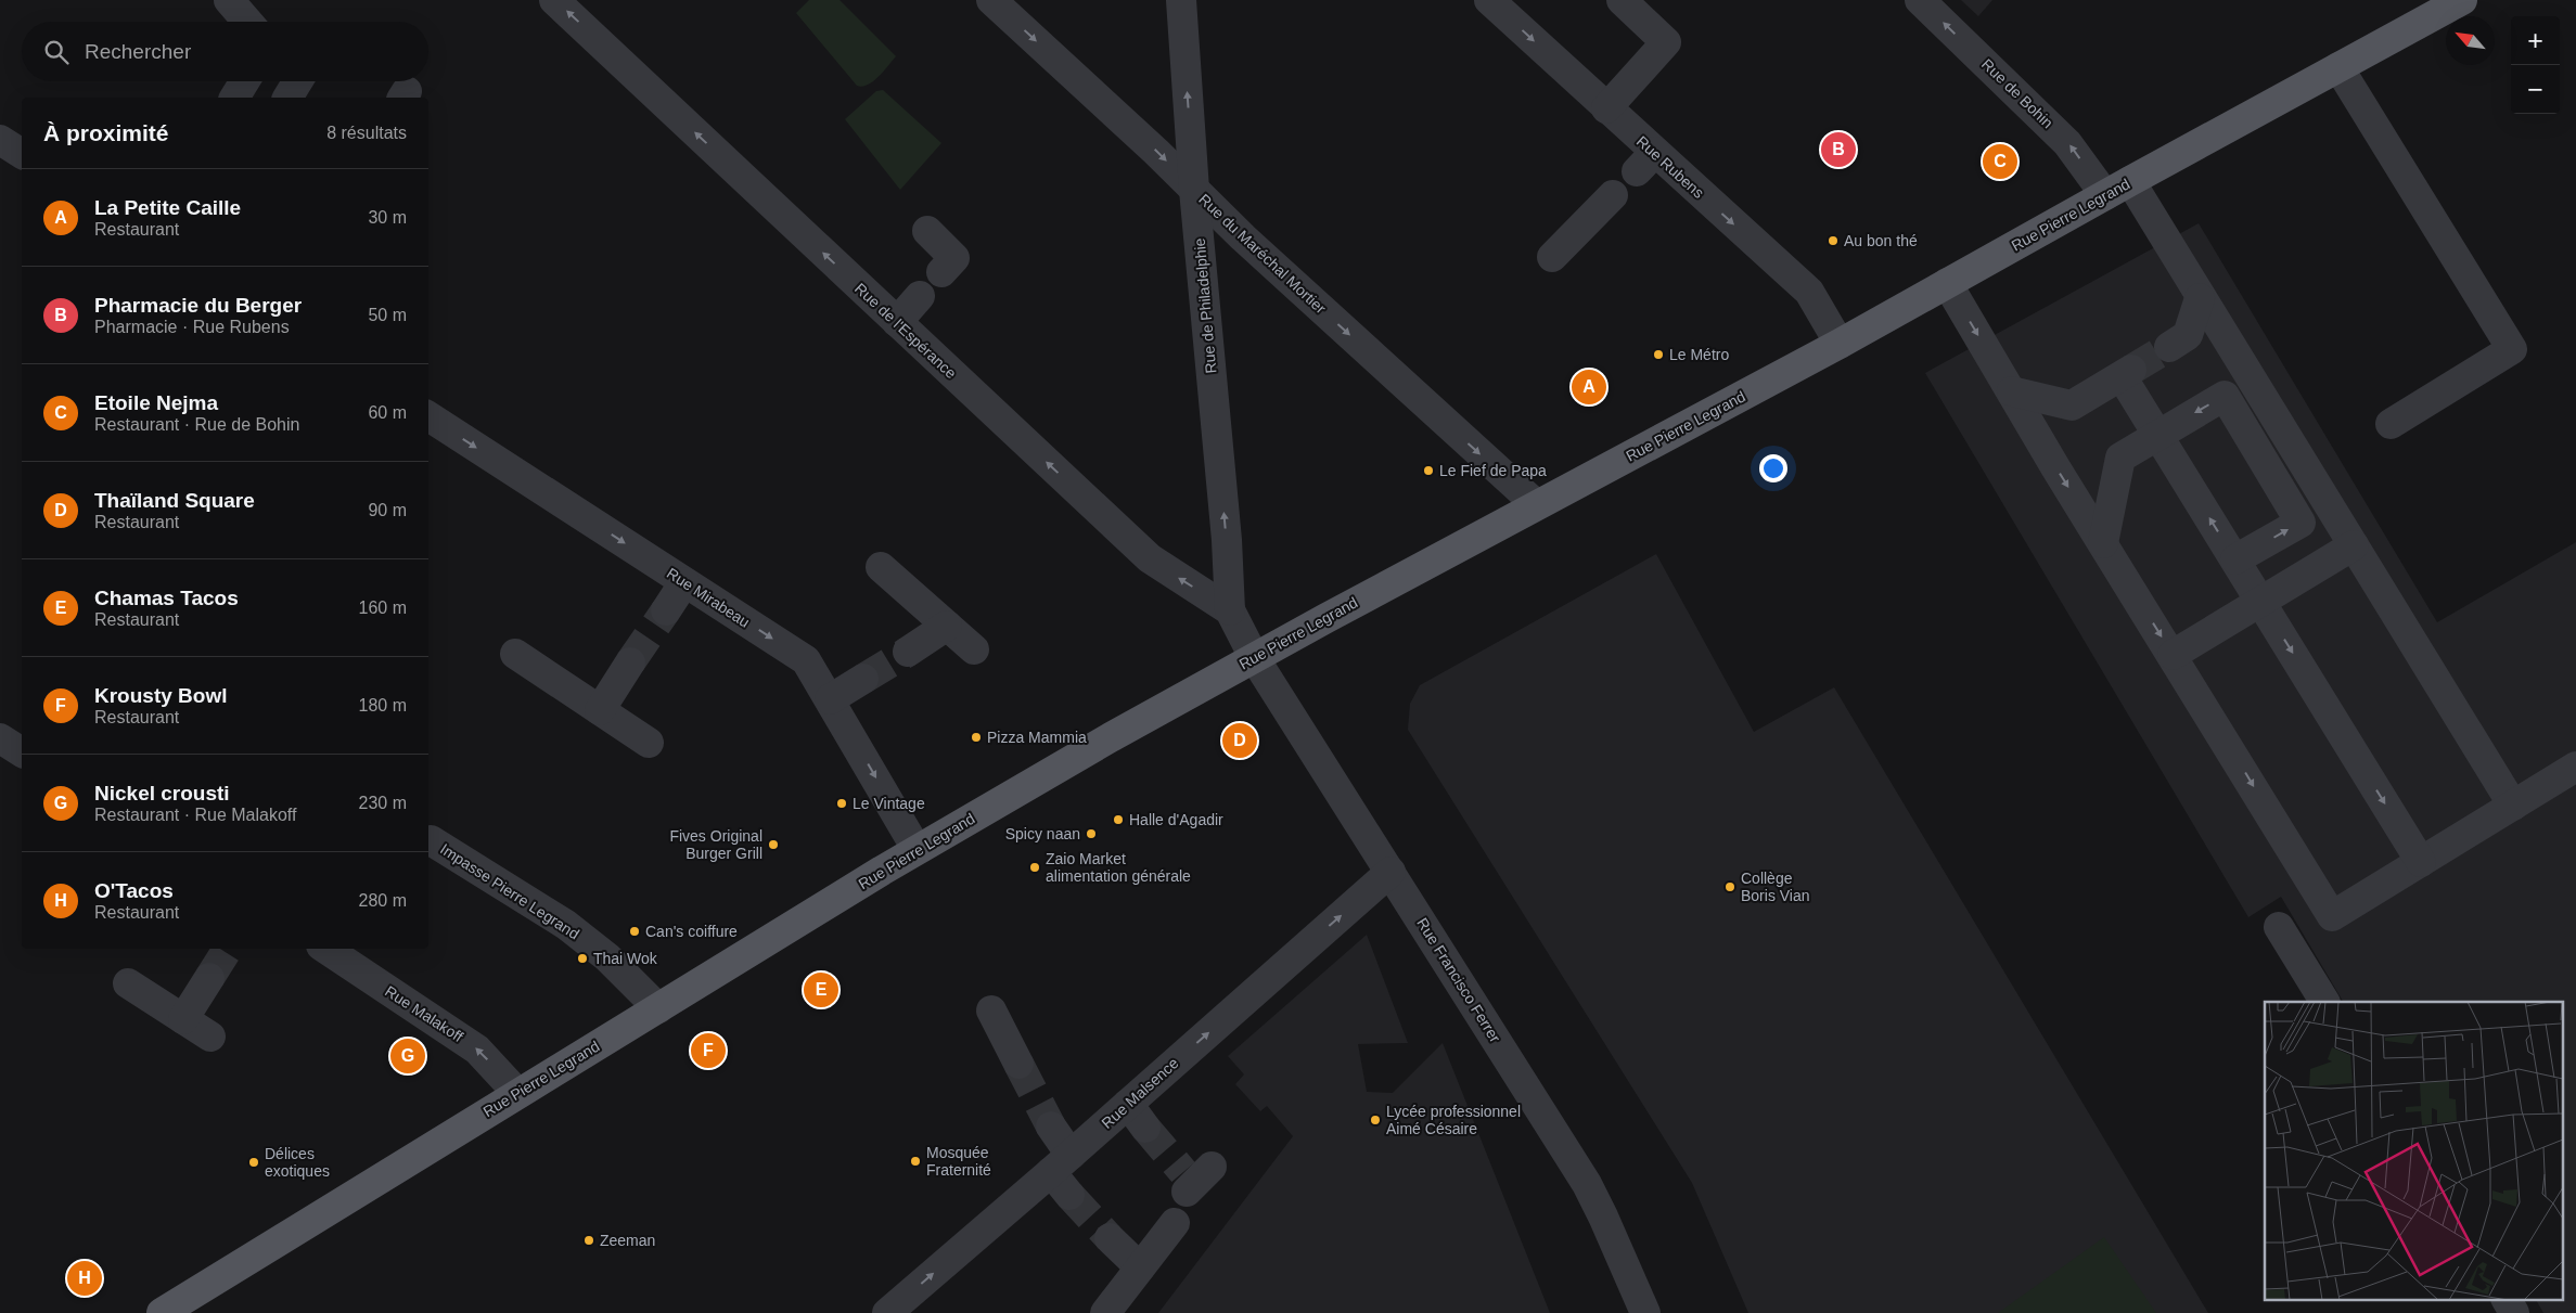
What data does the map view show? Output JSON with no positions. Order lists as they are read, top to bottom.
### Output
{
  "streets": {
    "main road": ["Rue Pierre Legrand"],
    "street": [
      "Rue de Bohin",
      "Rue Rubens",
      "Rue du Maréchal Mortier",
      "Rue de Philadelphie",
      "Rue de l'Espérance",
      "Rue Mirabeau",
      "Impasse Pierre Legrand",
      "Rue Francisco Ferrer",
      "Rue Malakoff",
      "Rue Malsence"
    ]
  },
  "crossings": [
    ["Rue de Bohin", "Rue Pierre Legrand"],
    ["Rue Rubens", "Rue Pierre Legrand"],
    ["Rue Pierre Legrand", "Rue du Maréchal Mortier"],
    ["Rue Pierre Legrand", "Rue Mirabeau"],
    ["Rue Pierre Legrand", "Impasse Pierre Legrand"],
    ["Rue Pierre Legrand", "Rue Francisco Ferrer"],
    ["Rue Pierre Legrand", "Rue Malakoff"],
    ["Rue du Maréchal Mortier", "Rue de Philadelphie"],
    ["Rue de Philadelphie", "Rue de l'Espérance"],
    ["Rue Francisco Ferrer", "Rue Malsence"]
  ],
  "one_way": [
    "Rue Rubens",
    "Rue du Maréchal Mortier",
    "Rue de Philadelphie",
    "Rue de l'Espérance",
    "Rue Malakoff",
    "Rue Malsence"
  ],
  "places": [
    "Au bon thé",
    "Le Métro",
    "Le Fief de Papa",
    "Pizza Mammia",
    "Le Vintage",
    "Halle d'Agadir",
    "Spicy naan",
    "Fives Original Burger Grill",
    "Zaio Market alimentation générale",
    "Collège Boris Vian",
    "Can's coiffure",
    "Thai Wok",
    "Lycée professionnel Aimé Césaire",
    "Mosquée Fraternité",
    "Délices exotiques",
    "Zeeman"
  ],
  "north": "top left",
  "page": {
    "map_buttons": ["+", "−"],
    "search": "Rechercher",
    "heading": ["À proximité", "8 résultats"],
    "pins": [
      "B",
      "C",
      "A",
      "D",
      "E",
      "F",
      "G",
      "H"
    ],
    "list": [
      {
        "mark": "A",
        "name": "La Petite Caille",
        "note": "Restaurant",
        "value": "30 m"
      },
      {
        "mark": "B",
        "name": "Pharmacie du Berger",
        "note": "Pharmacie · Rue Rubens",
        "value": "50 m"
      },
      {
        "mark": "C",
        "name": "Etoile Nejma",
        "note": "Restaurant · Rue de Bohin",
        "value": "60 m"
      },
      {
        "mark": "D",
        "name": "Thaïland Square",
        "note": "Restaurant",
        "value": "90 m"
      },
      {
        "mark": "E",
        "name": "Chamas Tacos",
        "note": "Restaurant",
        "value": "160 m"
      },
      {
        "mark": "F",
        "name": "Krousty Bowl",
        "note": "Restaurant",
        "value": "180 m"
      },
      {
        "mark": "G",
        "name": "Nickel crousti",
        "note": "Restaurant · Rue Malakoff",
        "value": "230 m"
      },
      {
        "mark": "H",
        "name": "O'Tacos",
        "note": "Restaurant",
        "value": "280 m"
      }
    ]
  }
}
